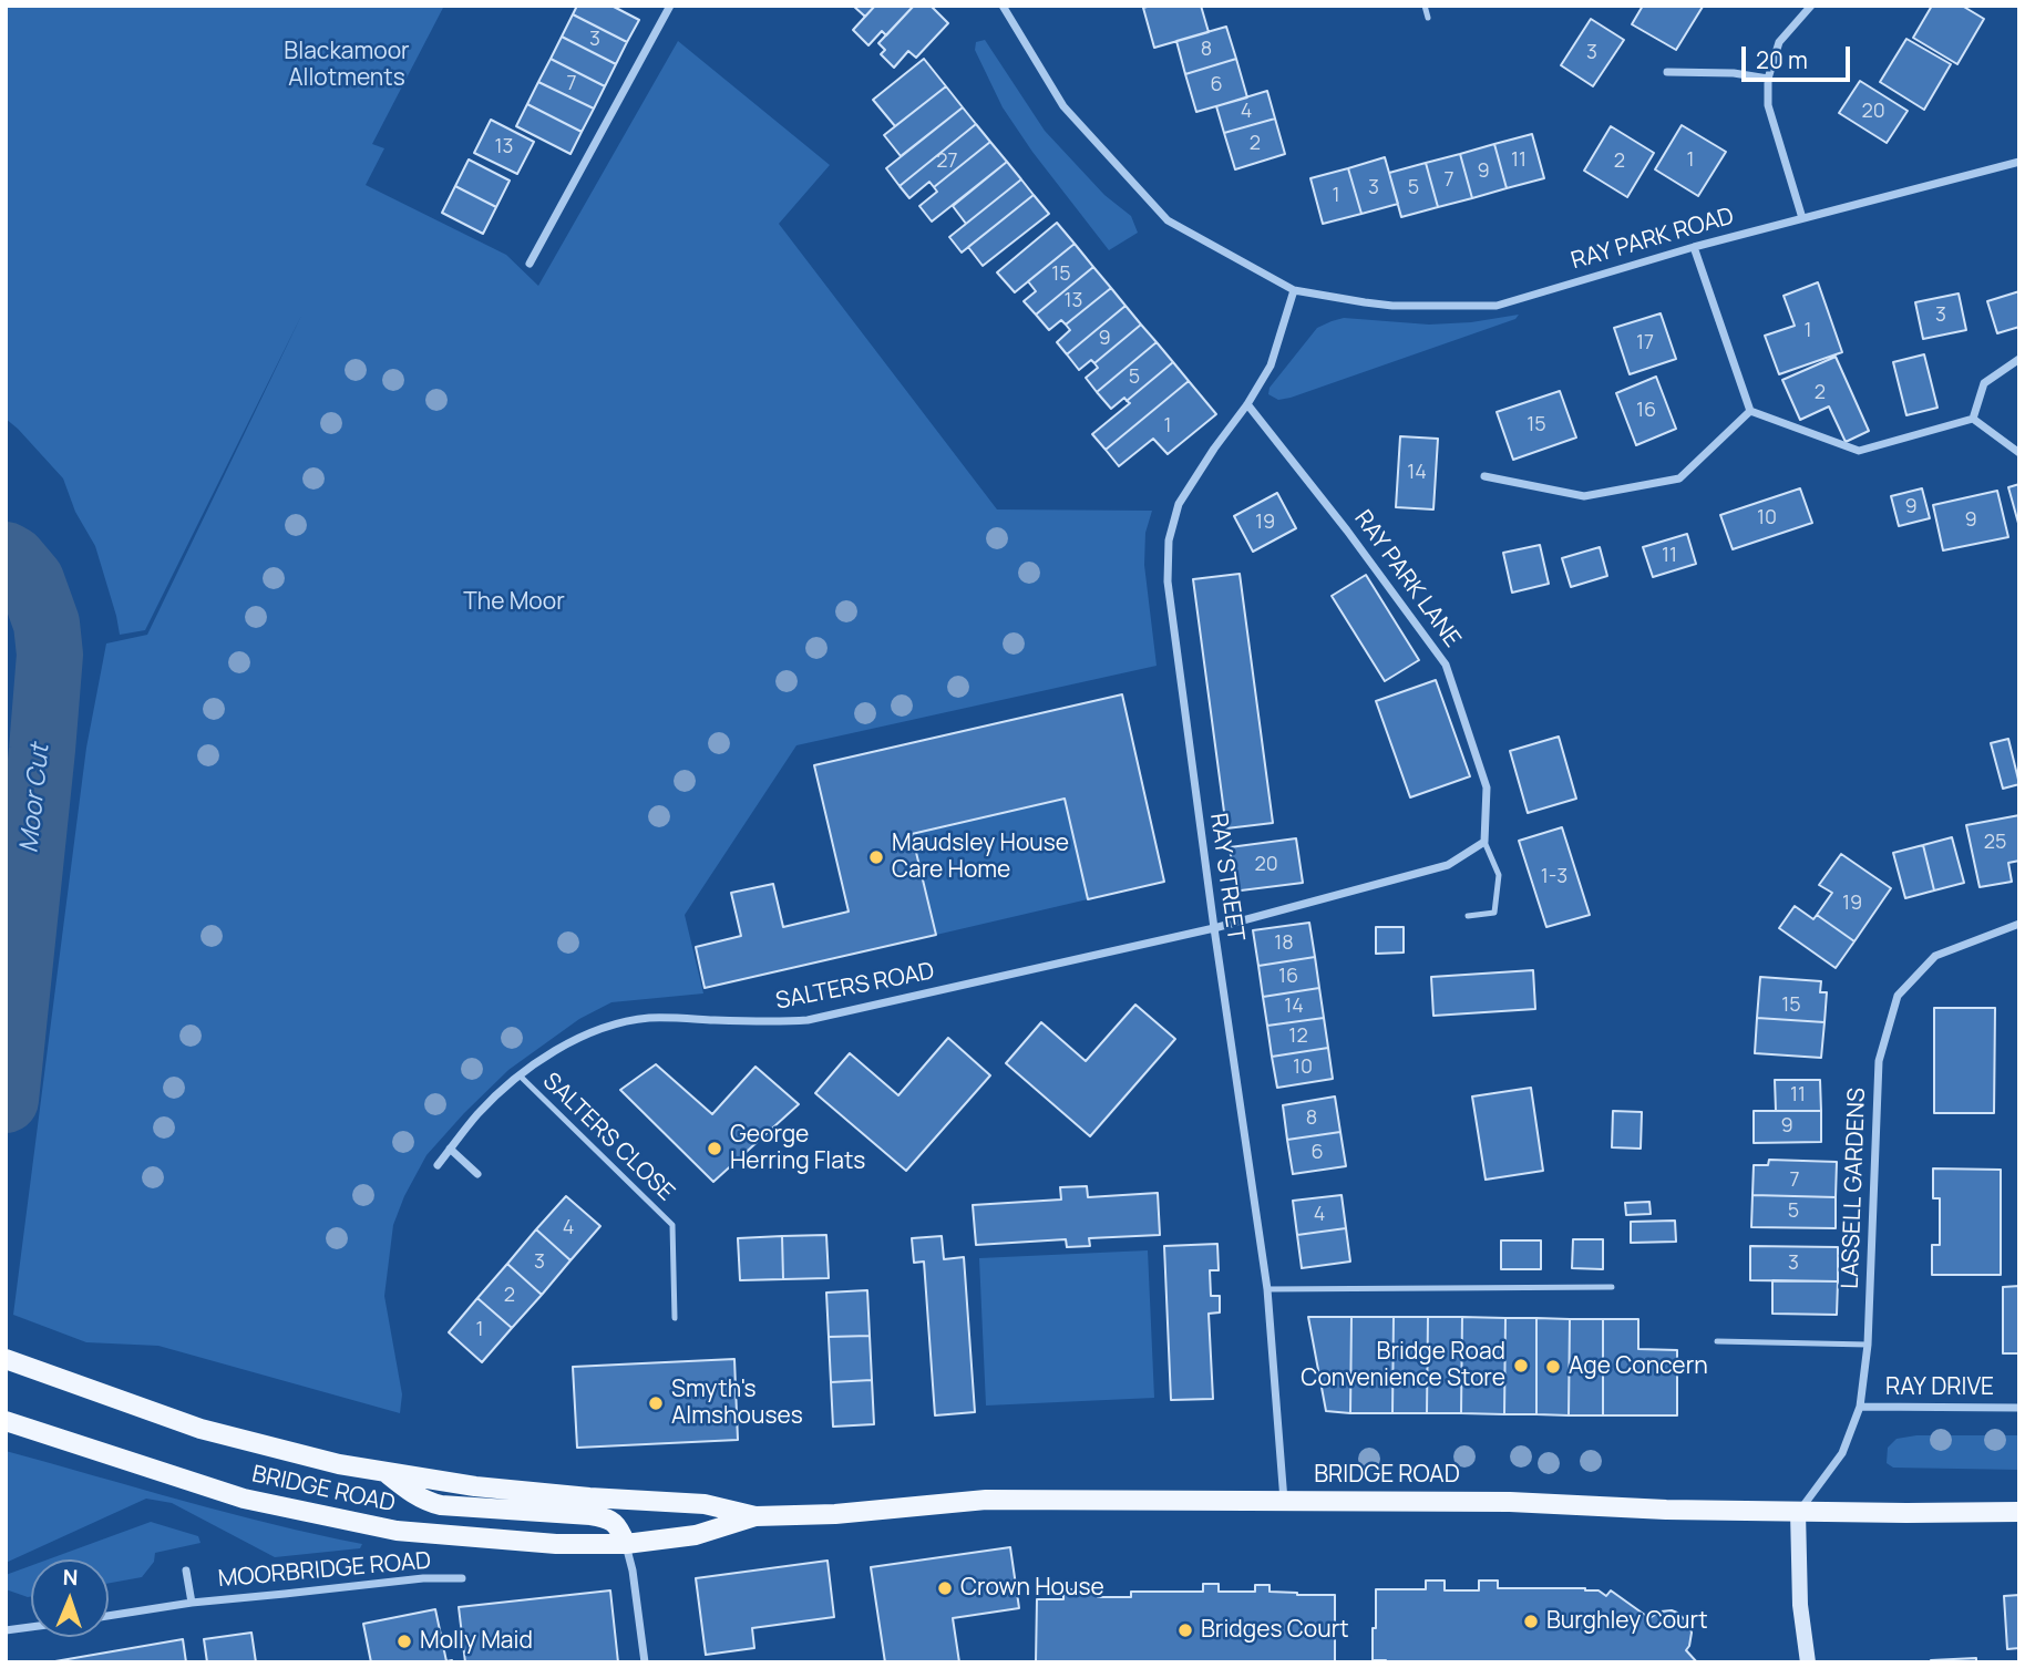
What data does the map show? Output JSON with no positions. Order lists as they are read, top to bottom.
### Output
{
  "streets": {
    "main road": ["BRIDGE ROAD"],
    "street": [
      "RAY PARK ROAD",
      "RAY PARK LANE",
      "RAY STREET",
      "SALTERS ROAD",
      "LASSELL GARDENS",
      "RAY DRIVE",
      "MOORBRIDGE ROAD"
    ],
    "lane": ["SALTERS CLOSE"]
  },
  "crossings": [
    ["RAY PARK ROAD", "RAY STREET"],
    ["RAY PARK LANE", "RAY STREET"],
    ["RAY STREET", "SALTERS ROAD"],
    ["RAY STREET", "BRIDGE ROAD"],
    ["SALTERS ROAD", "SALTERS CLOSE"],
    ["LASSELL GARDENS", "RAY DRIVE"],
    ["LASSELL GARDENS", "BRIDGE ROAD"]
  ],
  "water": ["Moor Cut"],
  "parks": ["Blackamoor Allotments", "The Moor"],
  "places": [
    "Maudsley House Care Home",
    "George Herring Flats",
    "Bridge Road Convenience Store",
    "Age Concern",
    "Smyth's Almshouses",
    "Crown House",
    "Burghley Court",
    "Bridges Court",
    "Molly Maid"
  ],
  "house_numbers": [
    "3",
    "8",
    "3",
    "7",
    "6",
    "4",
    "20",
    "2",
    "13",
    "11",
    "1",
    "27",
    "2",
    "9",
    "7",
    "3",
    "5",
    "1",
    "15",
    "13",
    "3",
    "1",
    "9",
    "17",
    "5",
    "2",
    "16",
    "15",
    "1",
    "14",
    "9",
    "10",
    "9",
    "19",
    "11",
    "25",
    "20",
    "1-3",
    "19",
    "18",
    "16",
    "15",
    "14",
    "12",
    "10",
    "11",
    "8",
    "9",
    "6",
    "7",
    "5",
    "4",
    "4",
    "3",
    "3",
    "2",
    "1"
  ],
  "scale_bar": "20 m",
  "north": "top"
}
